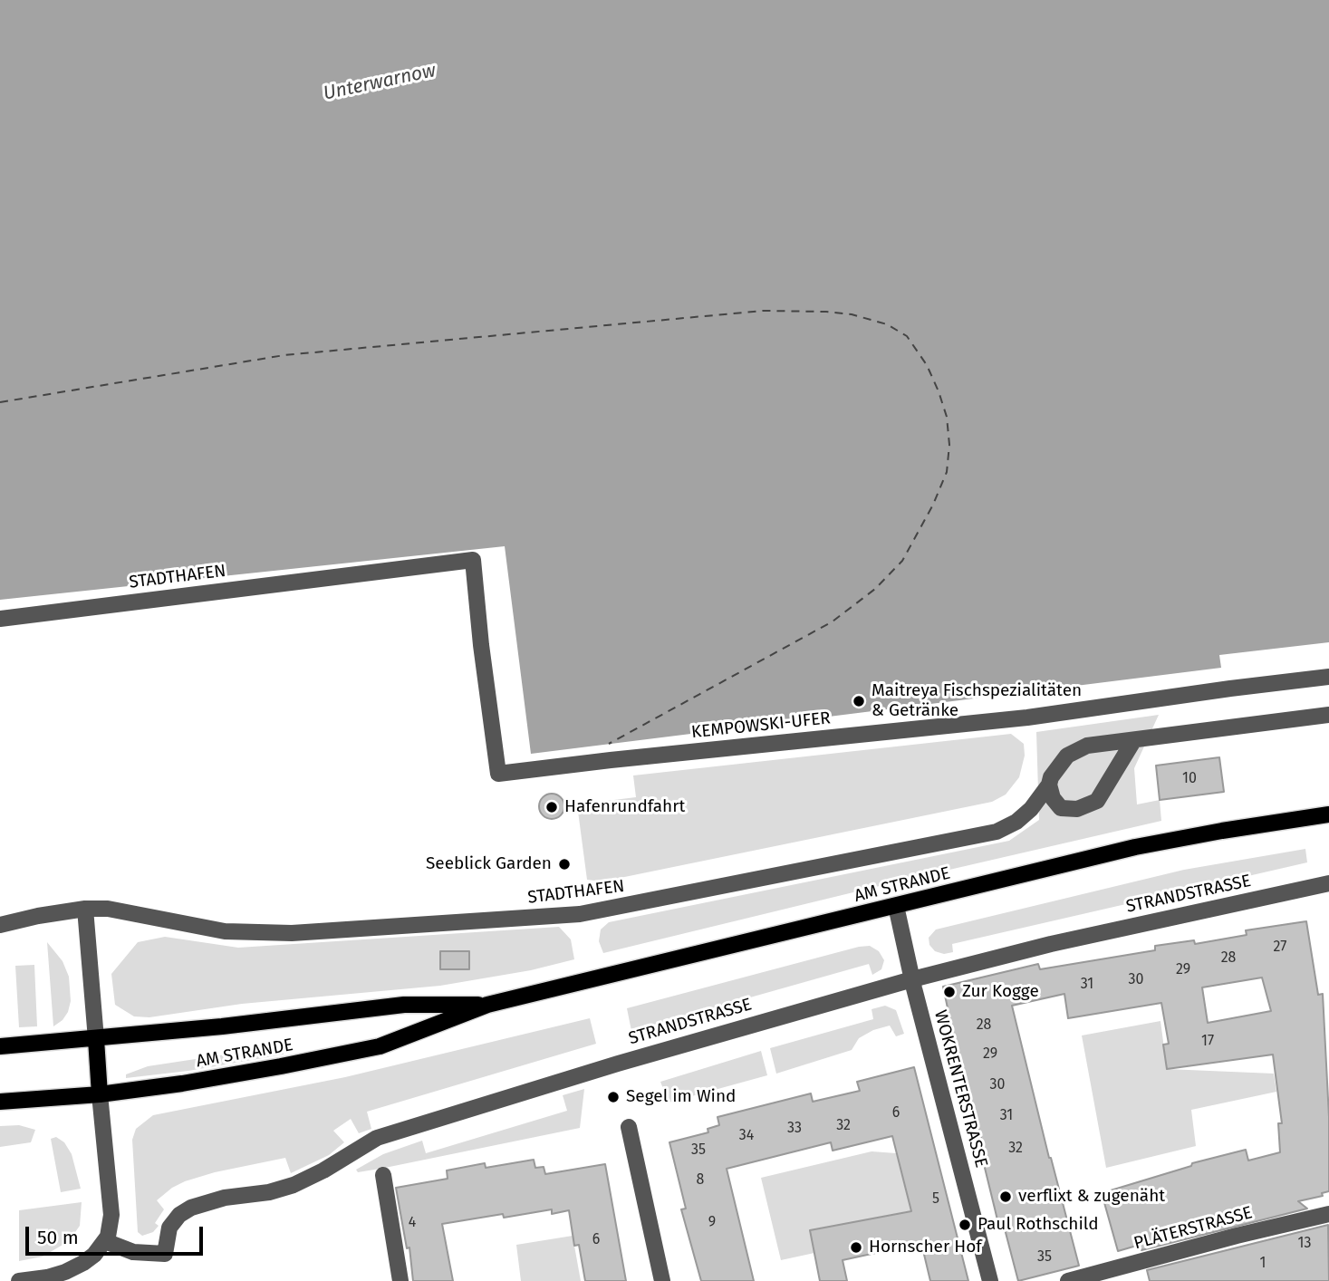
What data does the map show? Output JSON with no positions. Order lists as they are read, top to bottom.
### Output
{
  "streets": {
    "main road": ["AM STRANDE"],
    "street": [
      "STADTHAFEN",
      "KEMPOWSKI-UFER",
      "STRANDSTRASSE",
      "WOKRENTERSTRASSE",
      "PLÄTERSTRASSE"
    ]
  },
  "crossings": [
    ["STADTHAFEN", "KEMPOWSKI-UFER"],
    ["AM STRANDE", "WOKRENTERSTRASSE"],
    ["STRANDSTRASSE", "WOKRENTERSTRASSE"]
  ],
  "water": ["Unterwarnow"],
  "places": [
    "Maitreya Fischspezialitäten & Getränke",
    "Hafenrundfahrt",
    "Seeblick Garden",
    "Zur Kogge",
    "Segel im Wind",
    "verflixt & zugenäht",
    "Paul Rothschild",
    "Hornscher Hof"
  ],
  "house_numbers": [
    "10",
    "27",
    "28",
    "29",
    "30",
    "31",
    "28",
    "17",
    "29",
    "30",
    "6",
    "31",
    "32",
    "33",
    "34",
    "32",
    "35",
    "8",
    "5",
    "4",
    "9",
    "6",
    "13",
    "35",
    "1"
  ],
  "scale_bar": "50 m"
}
